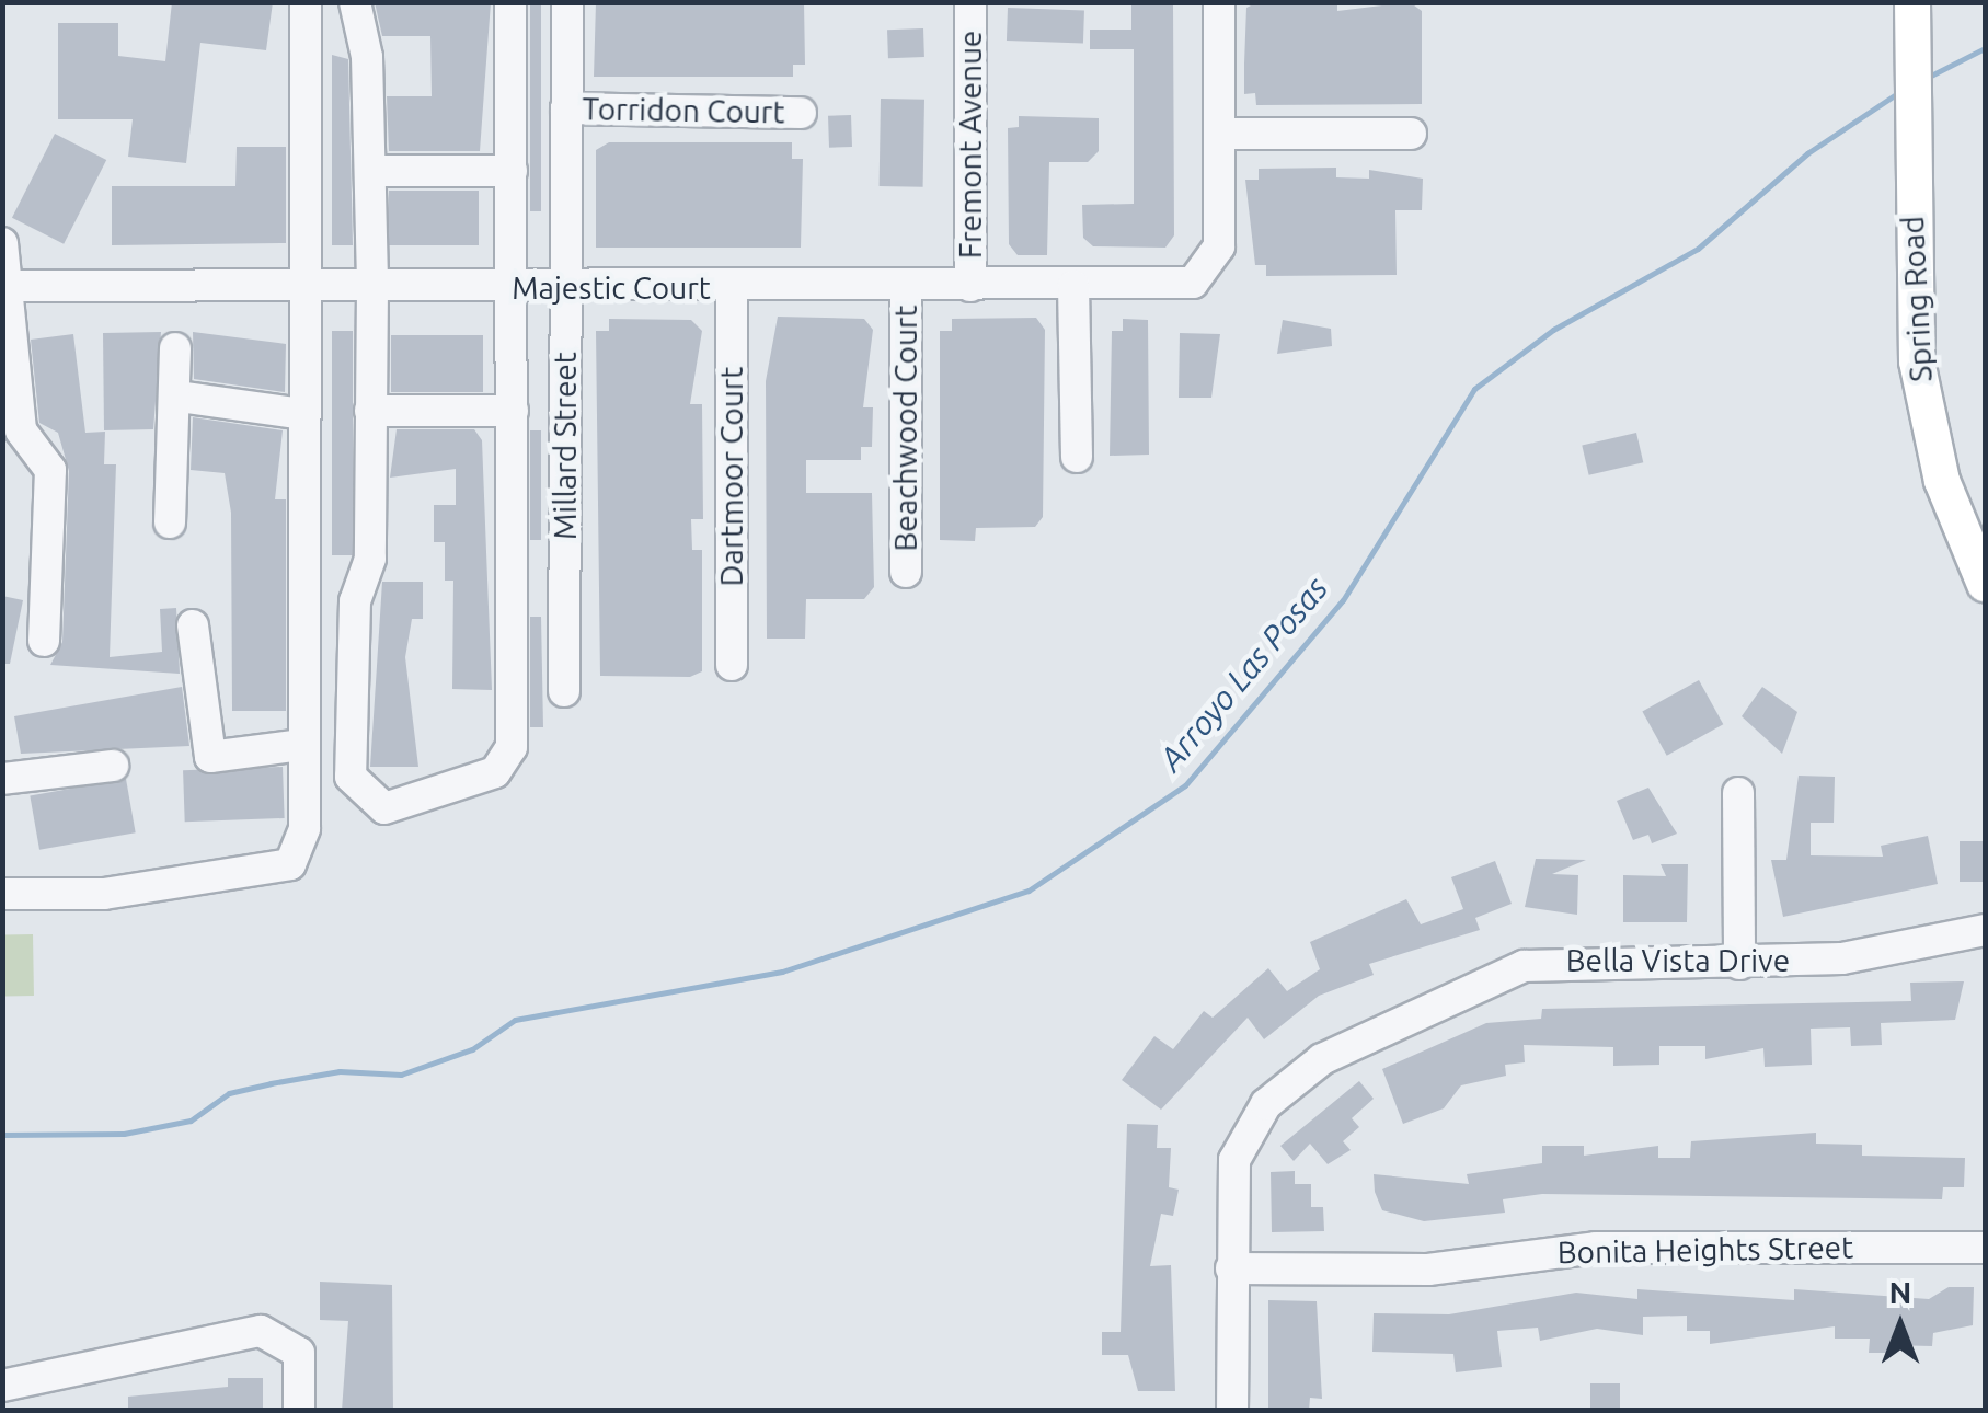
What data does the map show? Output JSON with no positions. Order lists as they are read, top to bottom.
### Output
{
  "streets": {
    "main road": ["Spring Road"],
    "street": [
      "Torridon Court",
      "Fremont Avenue",
      "Majestic Court",
      "Beachwood Court",
      "Millard Street",
      "Dartmoor Court",
      "Bella Vista Drive",
      "Bonita Heights Street"
    ]
  },
  "crossings": [
    ["Torridon Court", "Millard Street"],
    ["Fremont Avenue", "Majestic Court"],
    ["Majestic Court", "Beachwood Court"],
    ["Majestic Court", "Millard Street"],
    ["Majestic Court", "Dartmoor Court"],
    ["Bella Vista Drive", "Bonita Heights Street"]
  ],
  "water": ["Arroyo Las Posas"],
  "north": "top"
}
